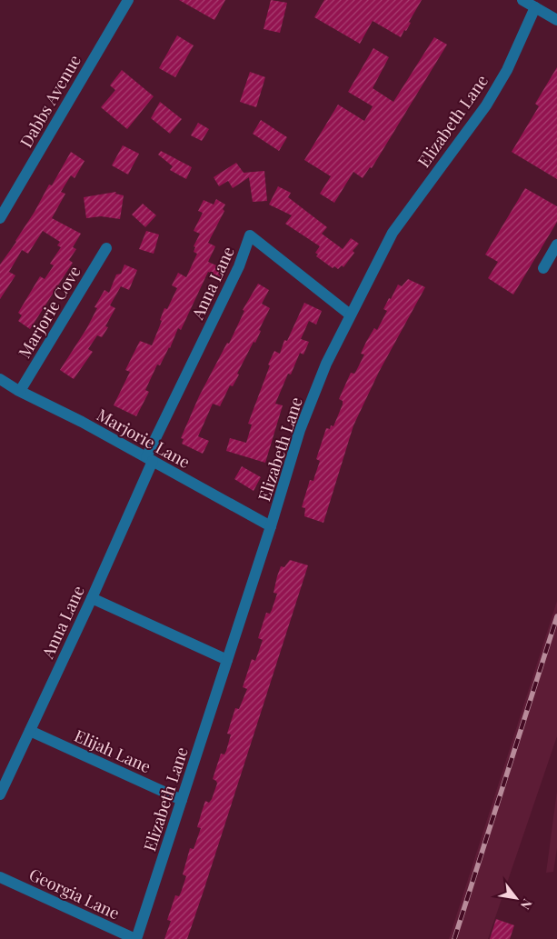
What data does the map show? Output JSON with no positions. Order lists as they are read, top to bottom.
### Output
{
  "streets": {
    "street": [
      "Dabbs Avenue",
      "Elizabeth Lane",
      "Anna Lane",
      "Marjorie Cove",
      "Marjorie Lane",
      "Elijah Lane",
      "Georgia Lane"
    ]
  },
  "crossings": [
    ["Elizabeth Lane", "Anna Lane"],
    ["Elizabeth Lane", "Marjorie Lane"],
    ["Elizabeth Lane", "Elijah Lane"],
    ["Elizabeth Lane", "Georgia Lane"],
    ["Anna Lane", "Marjorie Lane"],
    ["Anna Lane", "Elijah Lane"],
    ["Marjorie Cove", "Marjorie Lane"]
  ],
  "north": "bottom right"
}
